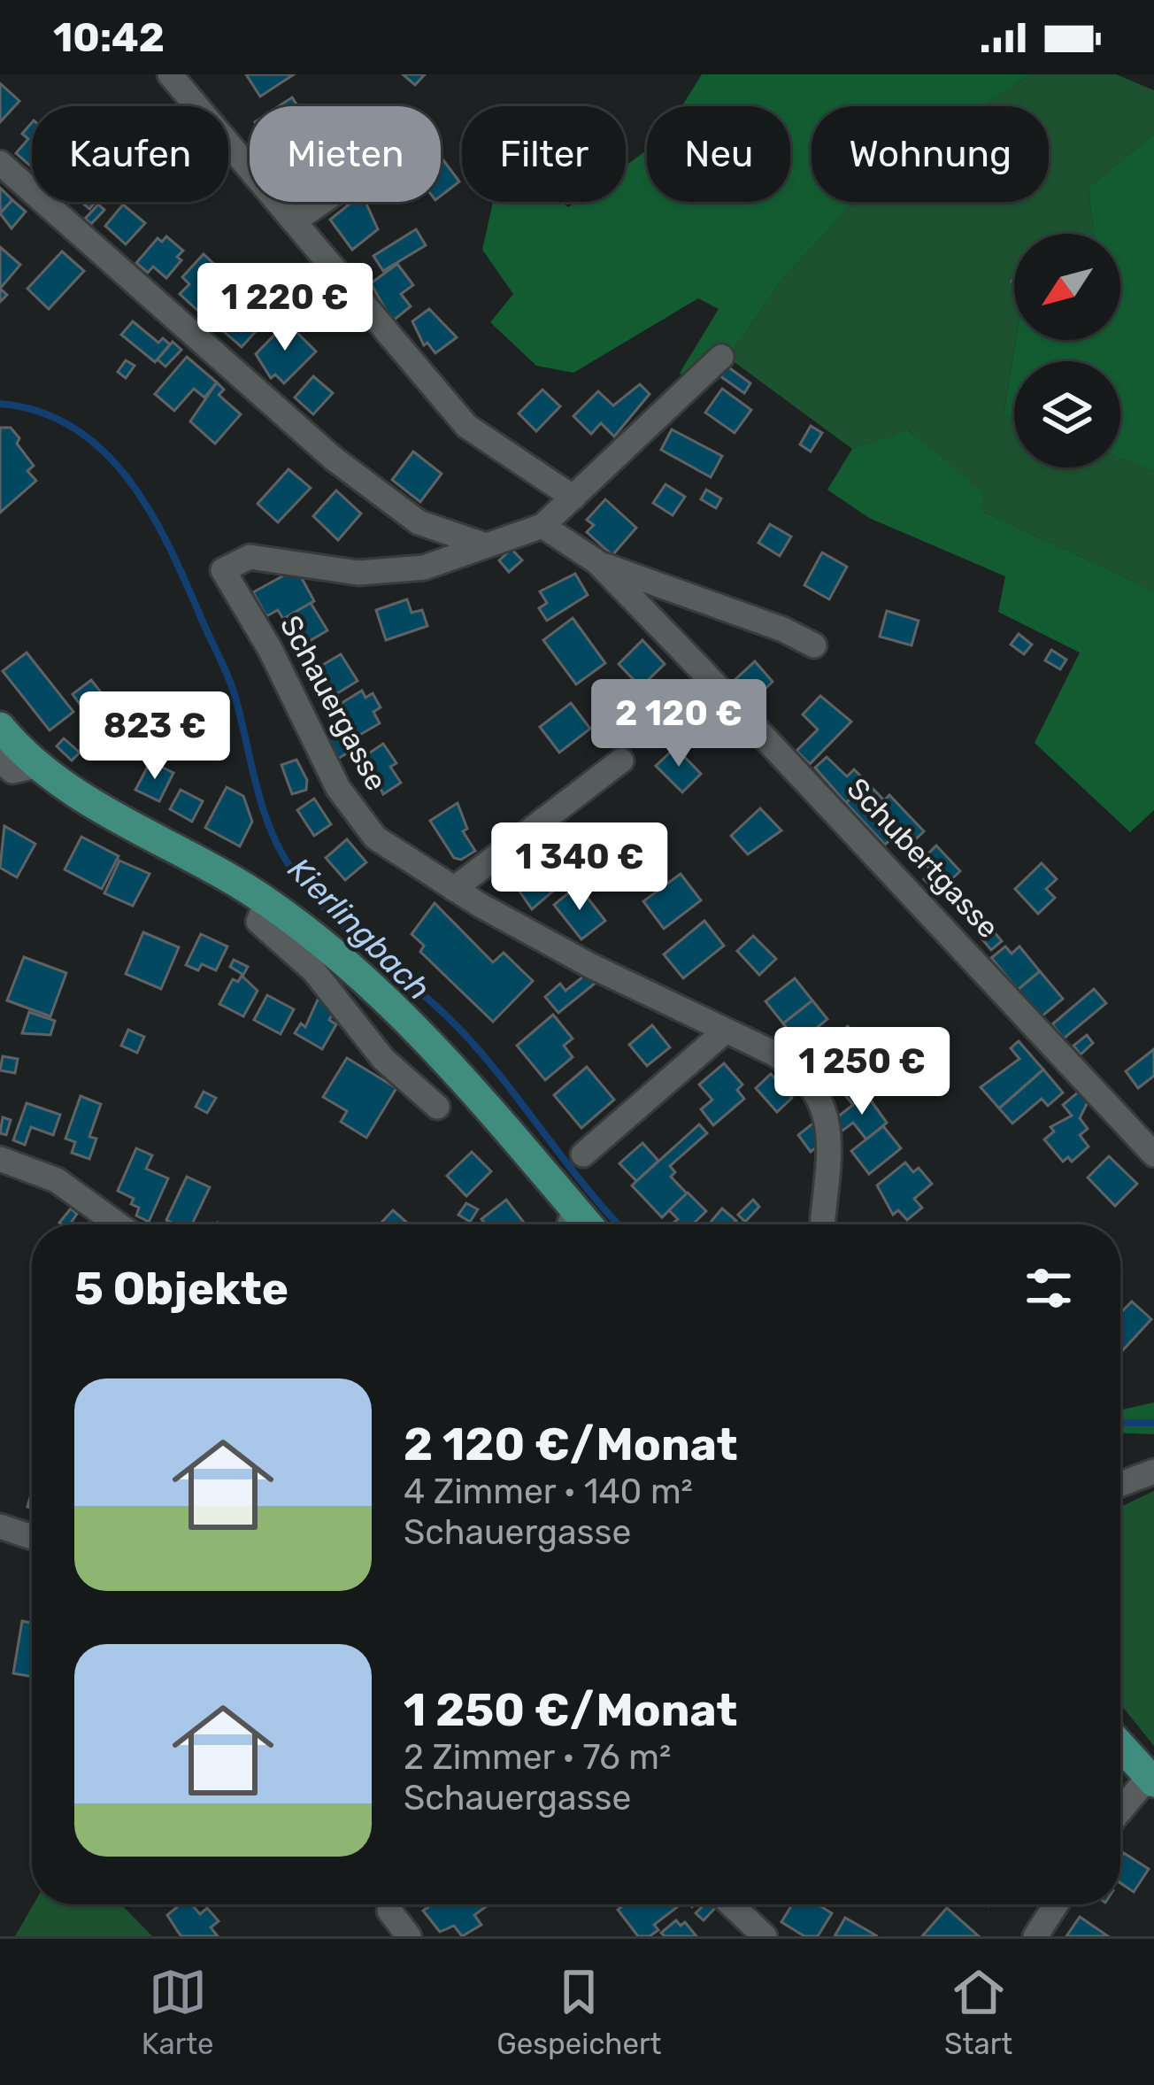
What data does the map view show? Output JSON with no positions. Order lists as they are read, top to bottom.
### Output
{
  "streets": {
    "street": ["Schauergasse", "Schubertgasse"]
  },
  "water": ["Kierlingbach"],
  "north": "bottom left",
  "page": {
    "status": "10:42",
    "chip": [
      "Kaufen",
      "Mieten",
      "Filter",
      "Neu",
      "Wohnung"
    ],
    "price": [
      "1 220 €",
      "2 120 €",
      "823 €",
      "1 340 €",
      "1 250 €"
    ],
    "heading": "5 Objekte",
    "list": [
      {
        "name": "2 120 €/Monat",
        "note": "4 Zimmer · 140 m² · Schauergasse"
      },
      {
        "name": "1 250 €/Monat",
        "note": "2 Zimmer · 76 m² · Schauergasse"
      }
    ],
    "tabs": ["Karte", "Gespeichert", "Start"]
  }
}
